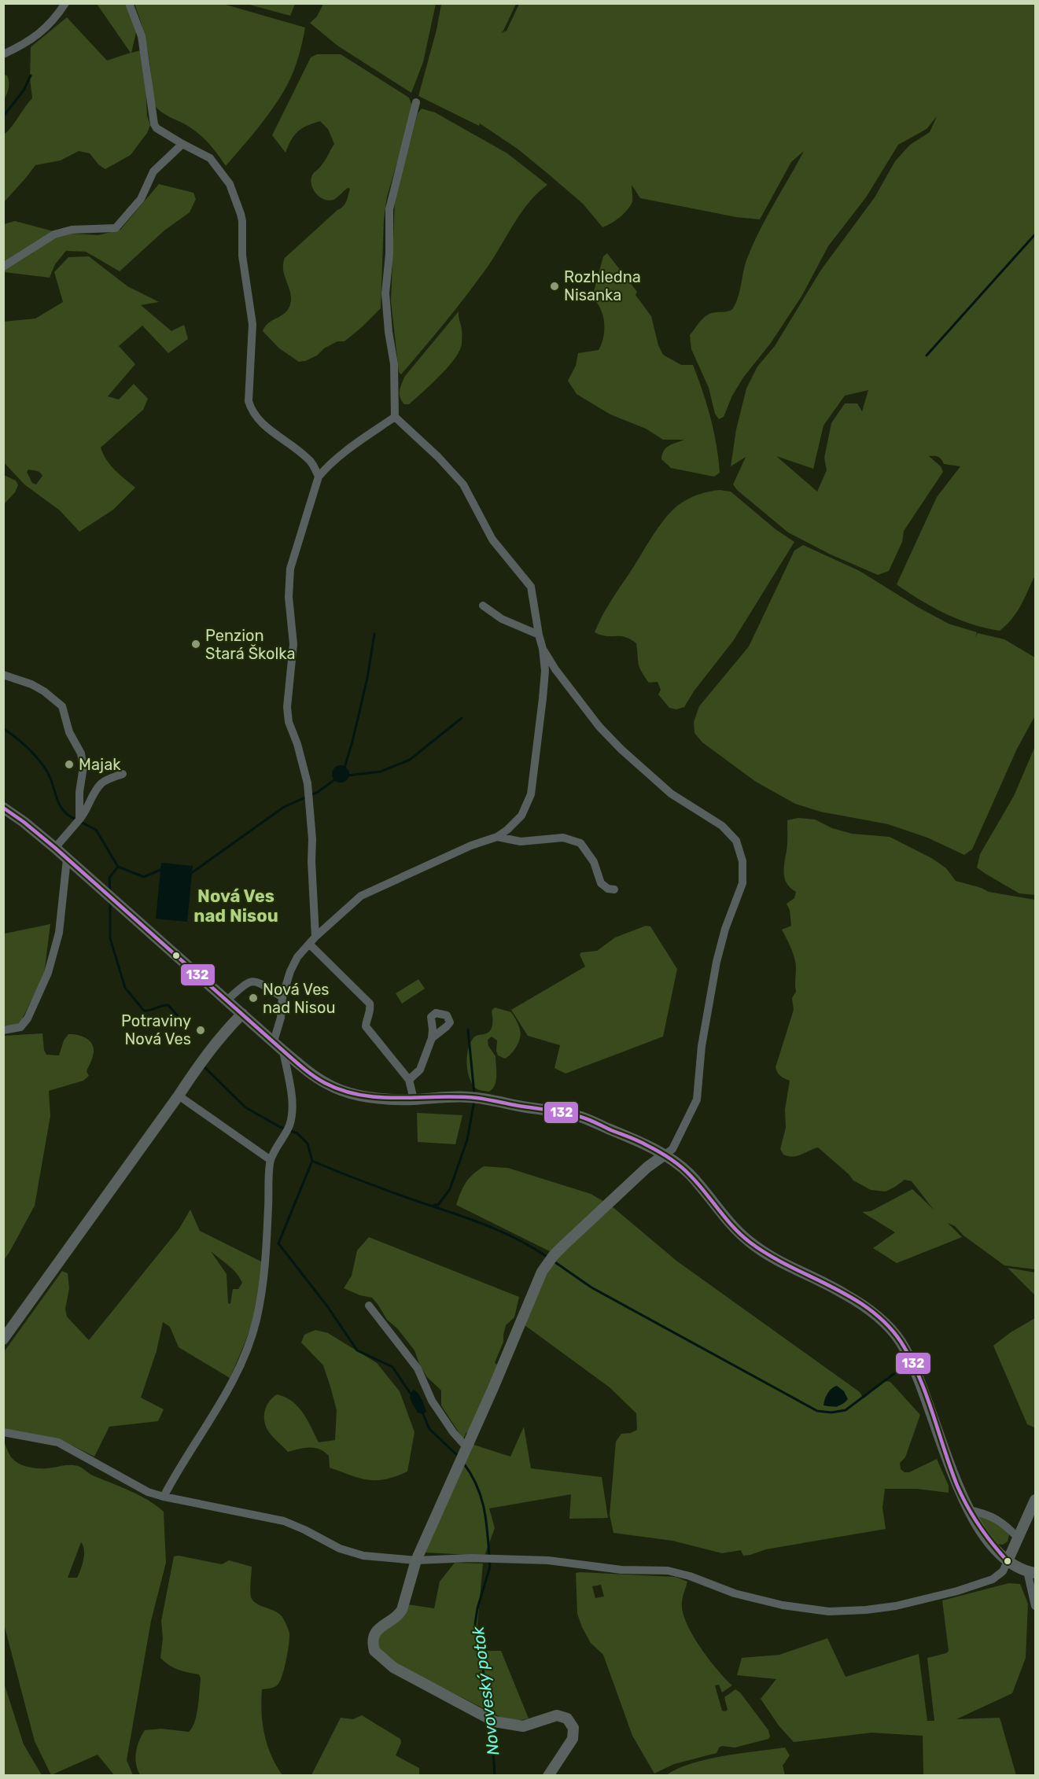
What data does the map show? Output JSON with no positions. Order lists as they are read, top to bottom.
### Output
{
  "districts": ["Nová Ves nad Nisou"],
  "water": ["Novoveský potok"],
  "places": [
    "Rozhledna Nisanka",
    "Penzion Stará Školka",
    "Majak",
    "Nová Ves nad Nisou",
    "Potraviny Nová Ves"
  ],
  "lines": ["transit line 132"]
}
